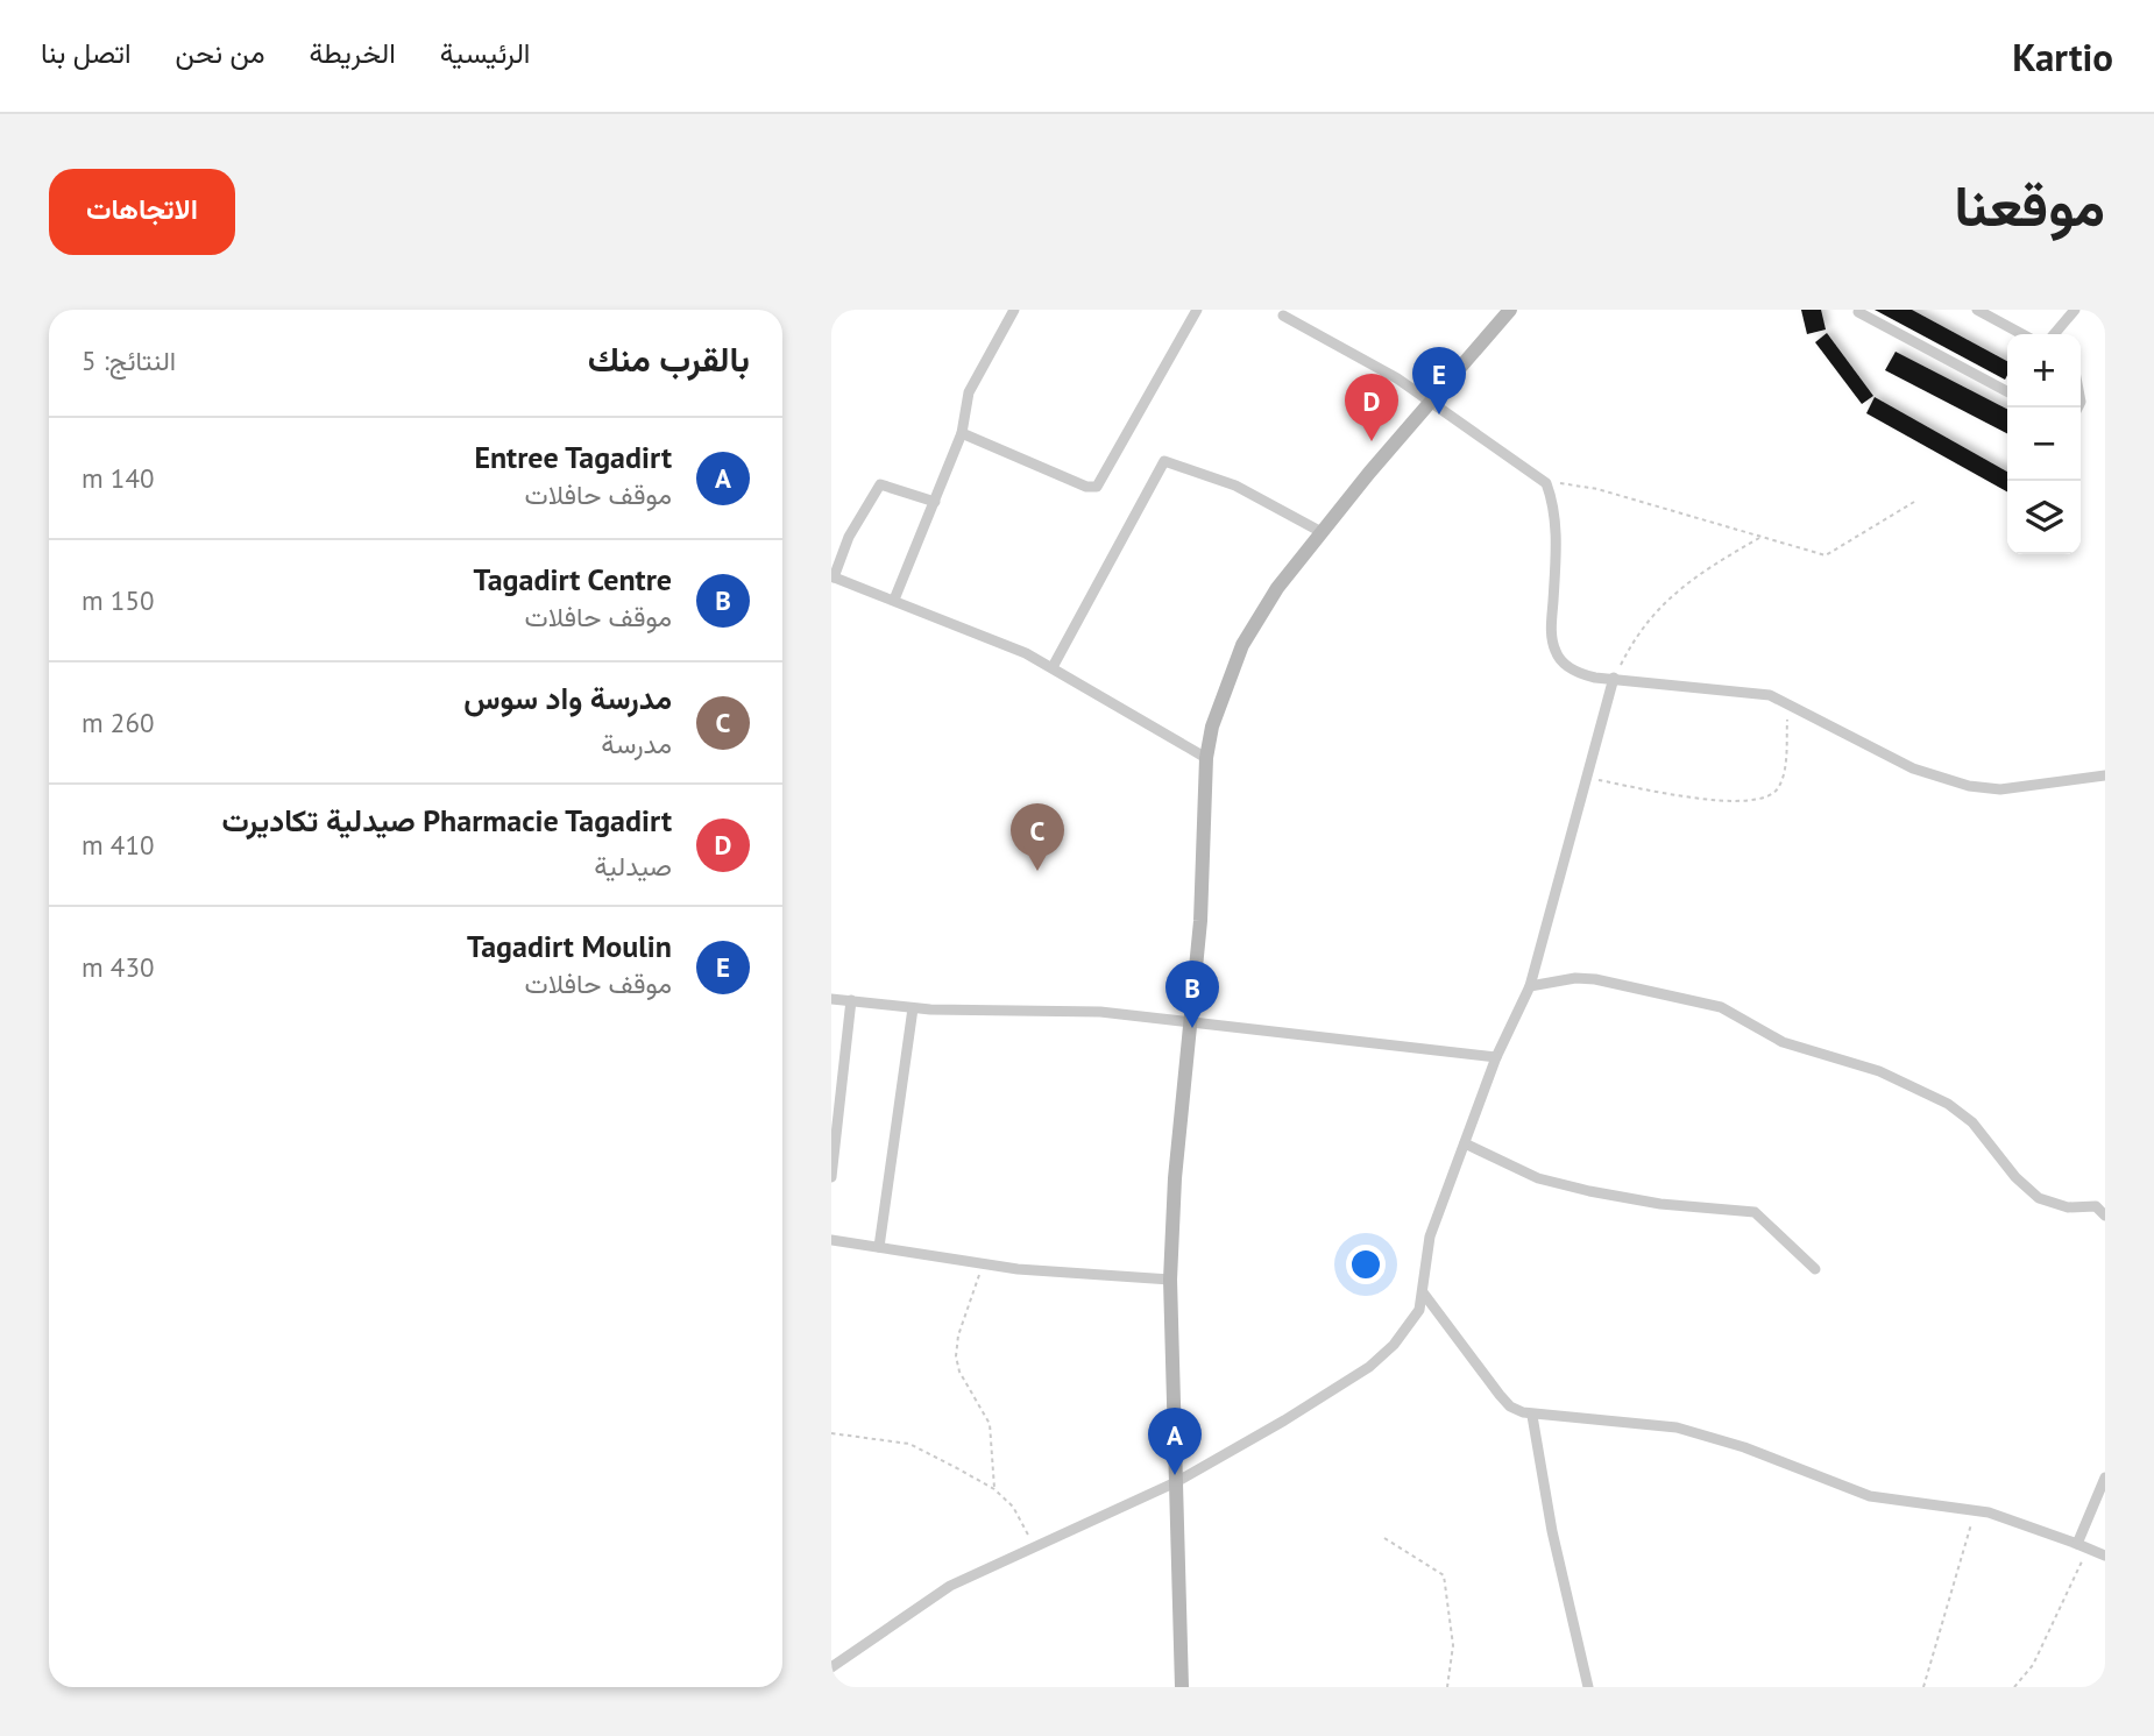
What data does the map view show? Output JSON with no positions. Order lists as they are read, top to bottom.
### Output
{
  "page": {
    "header": "Kartio",
    "nav": [
      "الرئيسية",
      "الخريطة",
      "من نحن",
      "اتصل بنا"
    ],
    "title": "موقعنا",
    "buttons": "الاتجاهات",
    "heading": ["بالقرب منك", "النتائج: 5"],
    "map_buttons": ["+", "−"],
    "pins": [
      "E",
      "D",
      "C",
      "B",
      "A"
    ],
    "list": [
      {
        "mark": "A",
        "name": "Entree Tagadirt",
        "note": "موقف حافلات",
        "value": "140 m"
      },
      {
        "mark": "B",
        "name": "Tagadirt Centre",
        "note": "موقف حافلات",
        "value": "150 m"
      },
      {
        "mark": "C",
        "name": "مدرسة واد سوس",
        "note": "مدرسة",
        "value": "260 m"
      },
      {
        "mark": "D",
        "name": "Pharmacie Tagadirt صيدلية تكاديرت",
        "note": "صيدلية",
        "value": "410 m"
      },
      {
        "mark": "E",
        "name": "Tagadirt Moulin",
        "note": "موقف حافلات",
        "value": "430 m"
      }
    ]
  }
}
